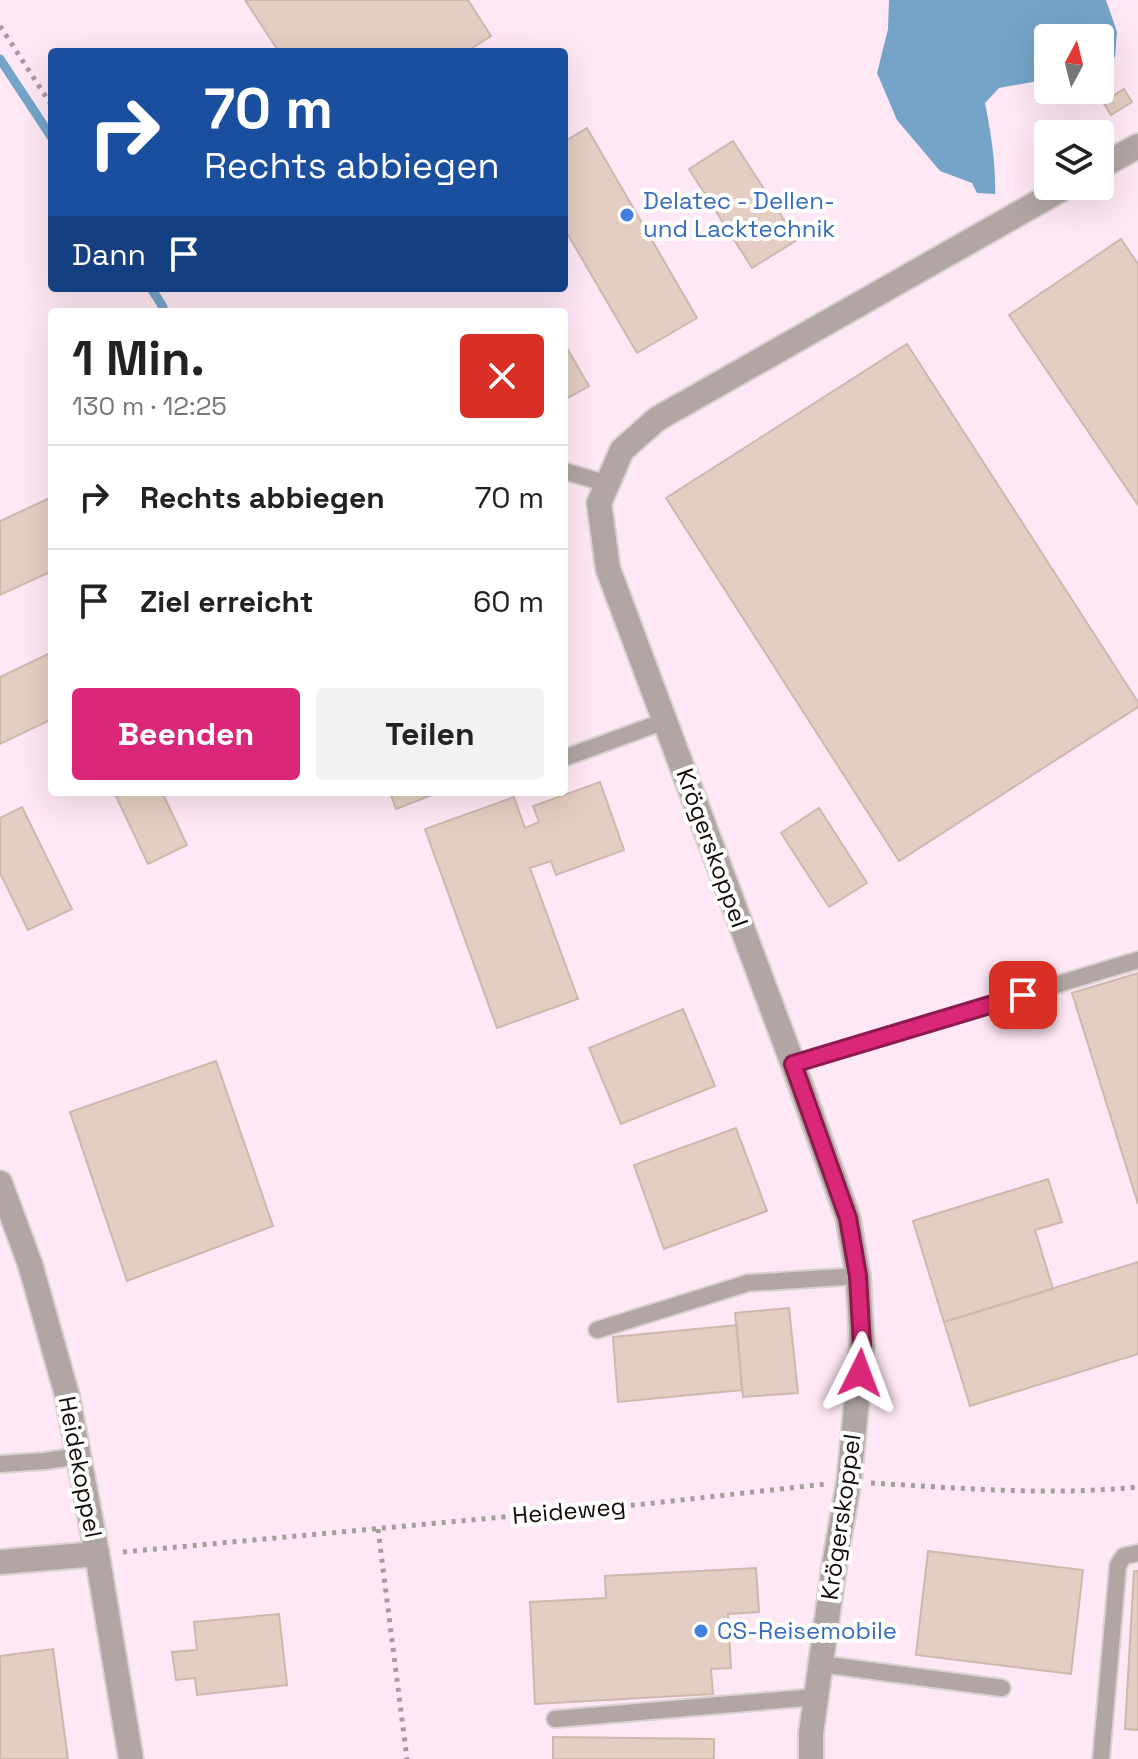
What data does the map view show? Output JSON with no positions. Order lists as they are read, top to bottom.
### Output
{
  "streets": {
    "street": ["Krögerskoppel", "Heidekoppel"],
    "path": ["Heideweg"]
  },
  "crossings": [
    ["Krögerskoppel", "Heideweg"],
    ["Heidekoppel", "Heideweg"]
  ],
  "places": ["Delatec - Dellen- und Lacktechnik", "CS-Reisemobile"],
  "north": "top",
  "page": {
    "turn": ["70 m", "Rechts abbiegen"],
    "then": "Dann",
    "heading": ["1 Min.", "130 m · 12:25"],
    "list": [
      {
        "name": "Rechts abbiegen",
        "value": "70 m"
      },
      {
        "name": "Ziel erreicht",
        "value": "60 m"
      }
    ],
    "buttons": ["Beenden", "Teilen"]
  }
}
